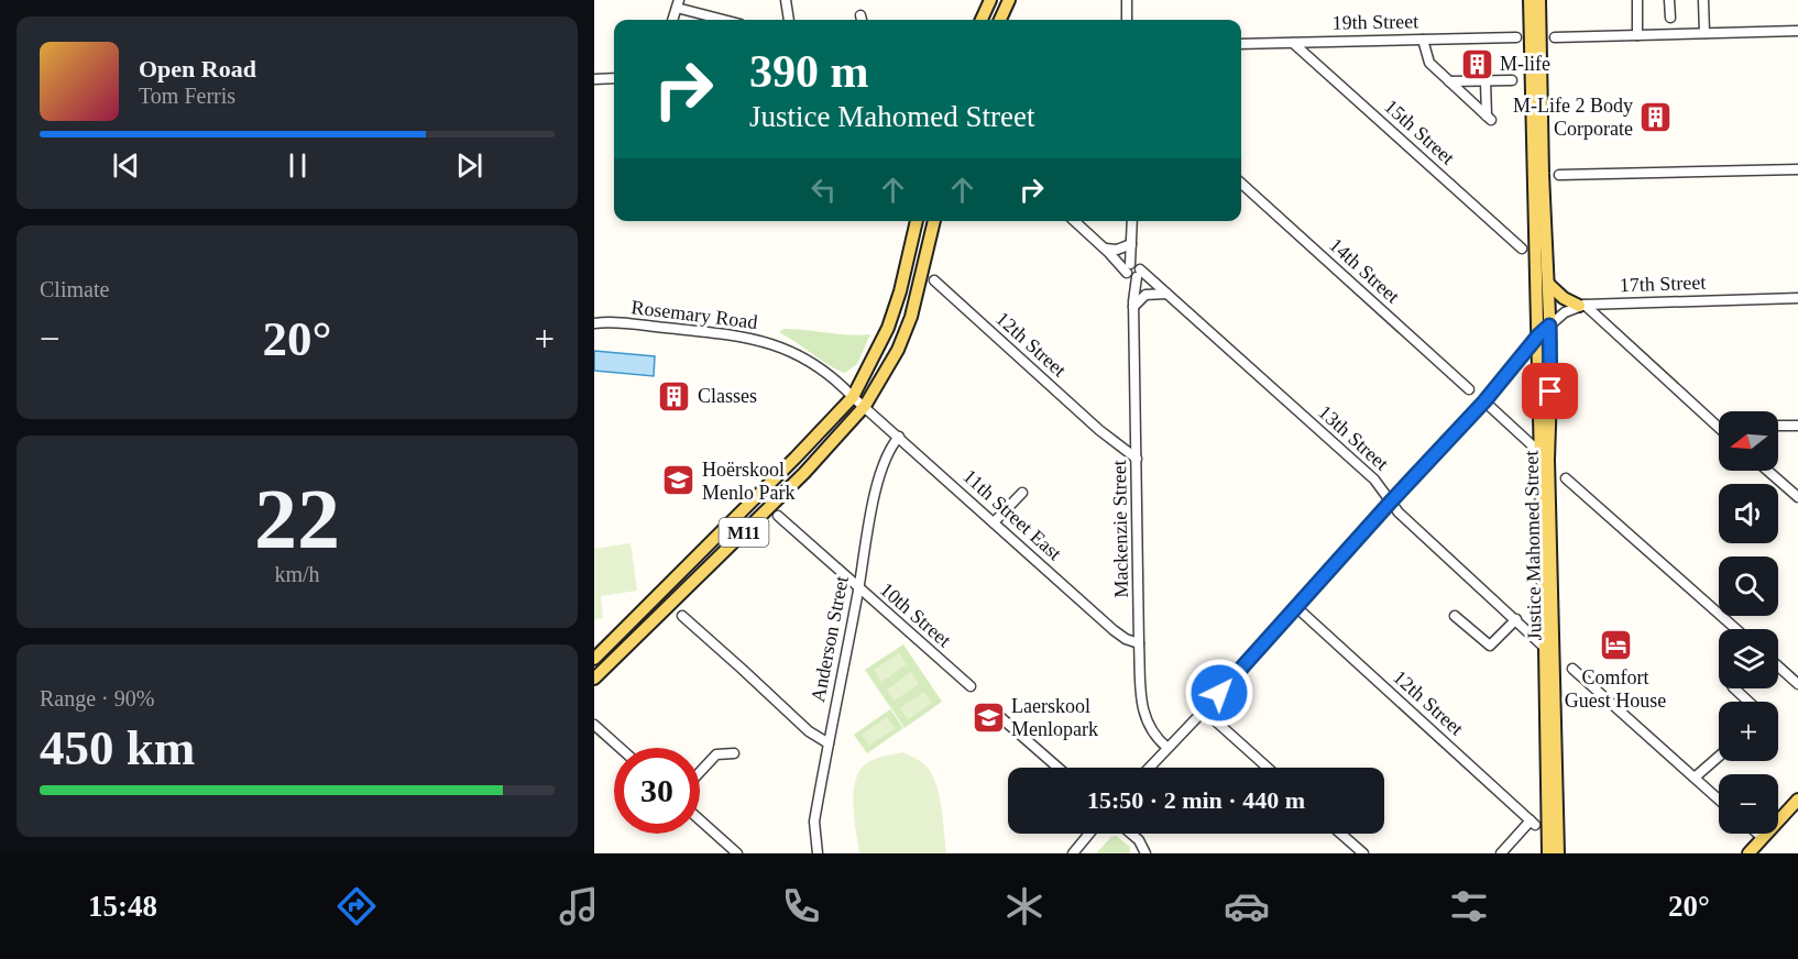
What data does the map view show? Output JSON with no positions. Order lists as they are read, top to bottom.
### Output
{
  "streets": {
    "main road": ["M11", "Justice Mahomed Street"],
    "street": [
      "19th Street",
      "15th Street",
      "14th Street",
      "17th Street",
      "Rosemary Road",
      "12th Street",
      "13th Street",
      "11th Street East",
      "Mackenzie Street",
      "10th Street",
      "Anderson Street"
    ]
  },
  "crossings": [
    ["19th Street", "15th Street"],
    ["Rosemary Road", "11th Street East"],
    ["Rosemary Road", "M11"],
    ["12th Street", "Mackenzie Street"],
    ["13th Street", "Mackenzie Street"],
    ["13th Street", "Justice Mahomed Street"],
    ["11th Street East", "Mackenzie Street"],
    ["11th Street East", "M11"],
    ["11th Street East", "Anderson Street"],
    ["10th Street", "Anderson Street"]
  ],
  "places": {
    "building": ["M-life", "M-Life 2 Body Corporate", "Classes"],
    "school or university": ["Hoërskool Menlo Park", "Laerskool Menlopark"],
    "hotel": ["Comfort Guest House"]
  },
  "north": "left",
  "page": {
    "turn": ["390 m", "Justice Mahomed Street"],
    "song": ["Open Road", "Tom Ferris"],
    "tile": [
      "Climate",
      ["22", "km/h"],
      ["Range · 90%", "450 km"]
    ],
    "heat": ["−", "20°", "+"],
    "map_buttons": ["+", "−"],
    "limit": "30",
    "trip": "15:50 · 2 min · 440 m",
    "tabs": ["15:48", "20°"]
  }
}
